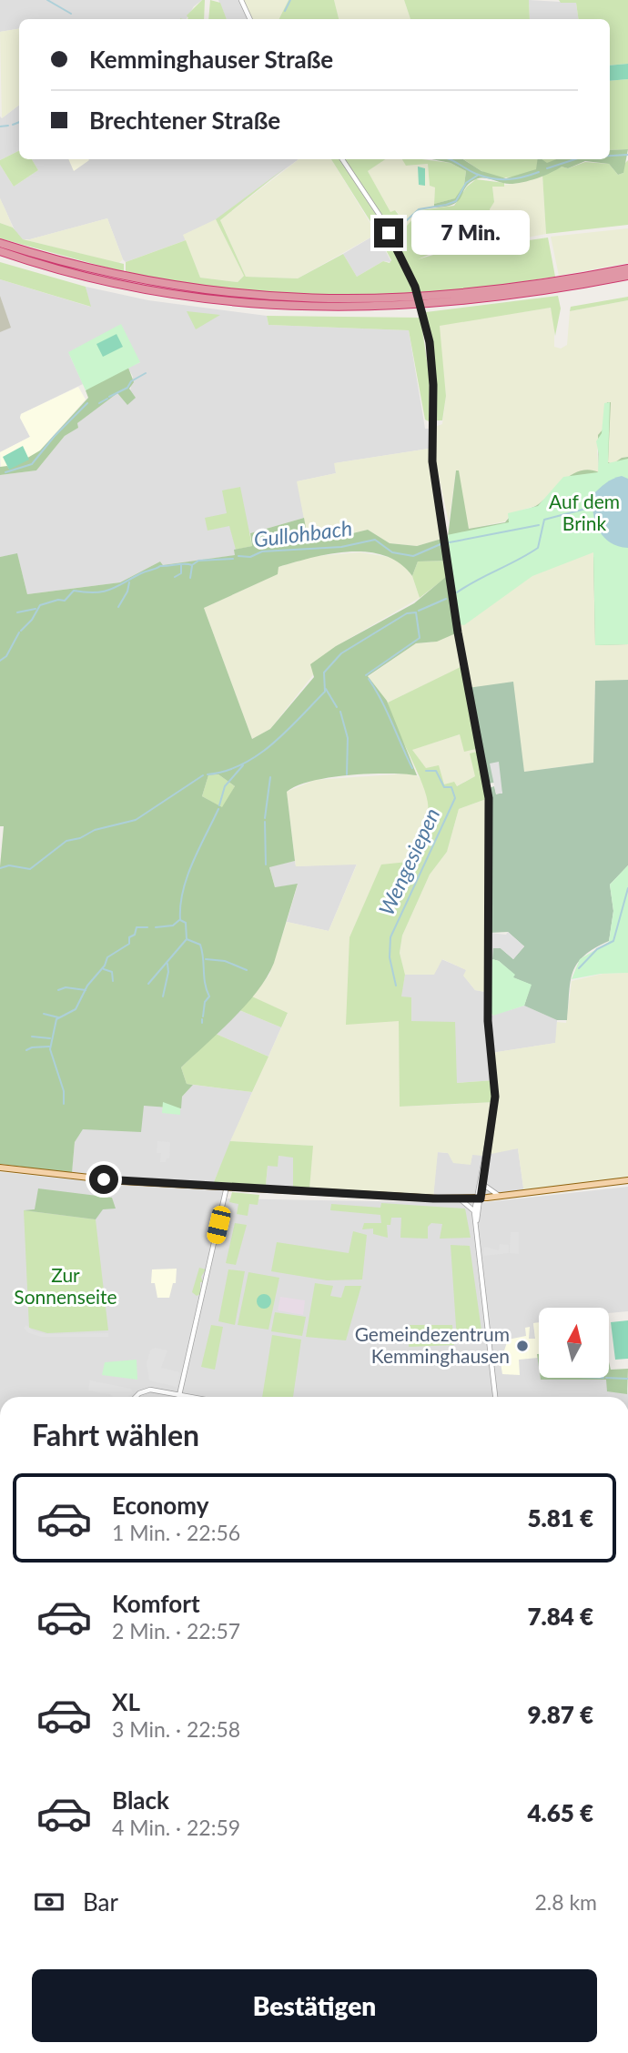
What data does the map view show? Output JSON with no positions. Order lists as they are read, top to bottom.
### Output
{
  "water": ["Gullohbach", "Wengesiepen"],
  "parks": ["Auf dem Brink", "Zur Sonnenseite"],
  "places": ["Gemeindezentrum Kemminghausen"],
  "north": "top",
  "page": {
    "banner": ["Kemminghauser Straße", "Brechtener Straße"],
    "bubble": "7 Min.",
    "heading": "Fahrt wählen",
    "list": [
      {
        "name": "Economy",
        "note": "1 Min. · 22:56",
        "value": "5.81 €"
      },
      {
        "name": "Komfort",
        "note": "2 Min. · 22:57",
        "value": "7.84 €"
      },
      {
        "name": "XL",
        "note": "3 Min. · 22:58",
        "value": "9.87 €"
      },
      {
        "name": "Black",
        "note": "4 Min. · 22:59",
        "value": "4.65 €"
      }
    ],
    "pay": ["Bar", "2.8 km"],
    "buttons": "Bestätigen"
  }
}
